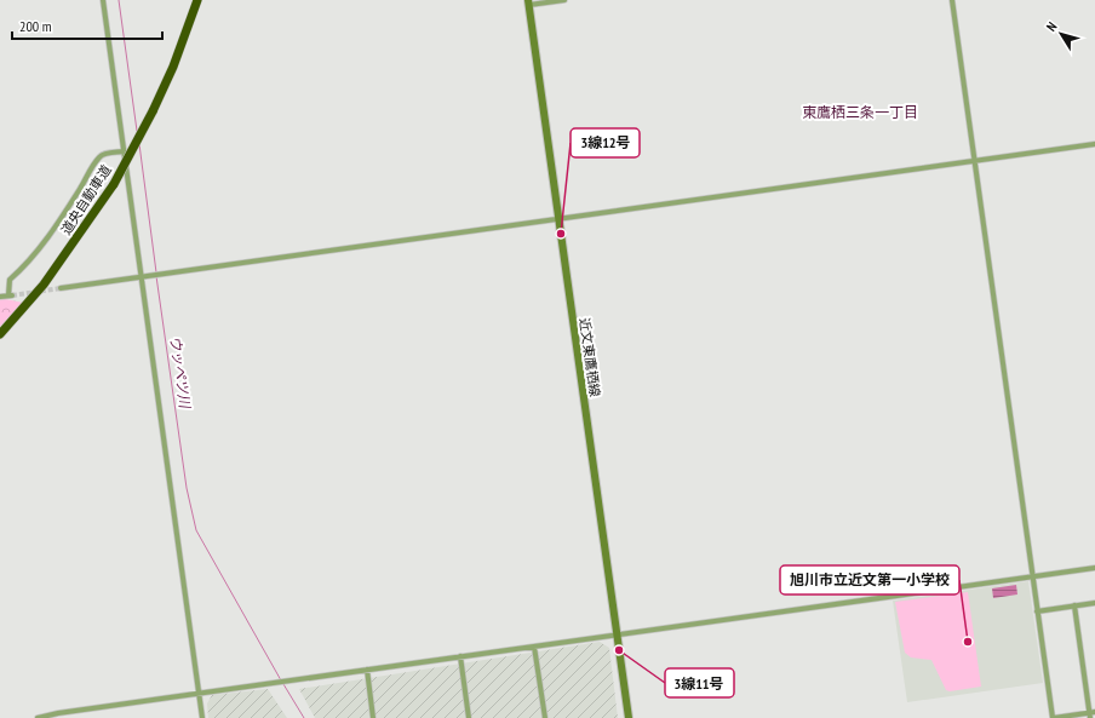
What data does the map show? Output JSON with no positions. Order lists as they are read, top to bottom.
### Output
{
  "streets": {
    "highway": ["道央自動車道"],
    "street": ["近文東鷹栖線"]
  },
  "districts": ["東鷹栖三条一丁目"],
  "water": ["ウッペツ川"],
  "places": ["3線12号", "旭川市立近文第一小学校", "3線11号"],
  "scale_bar": "200 m",
  "north": "top left"
}
